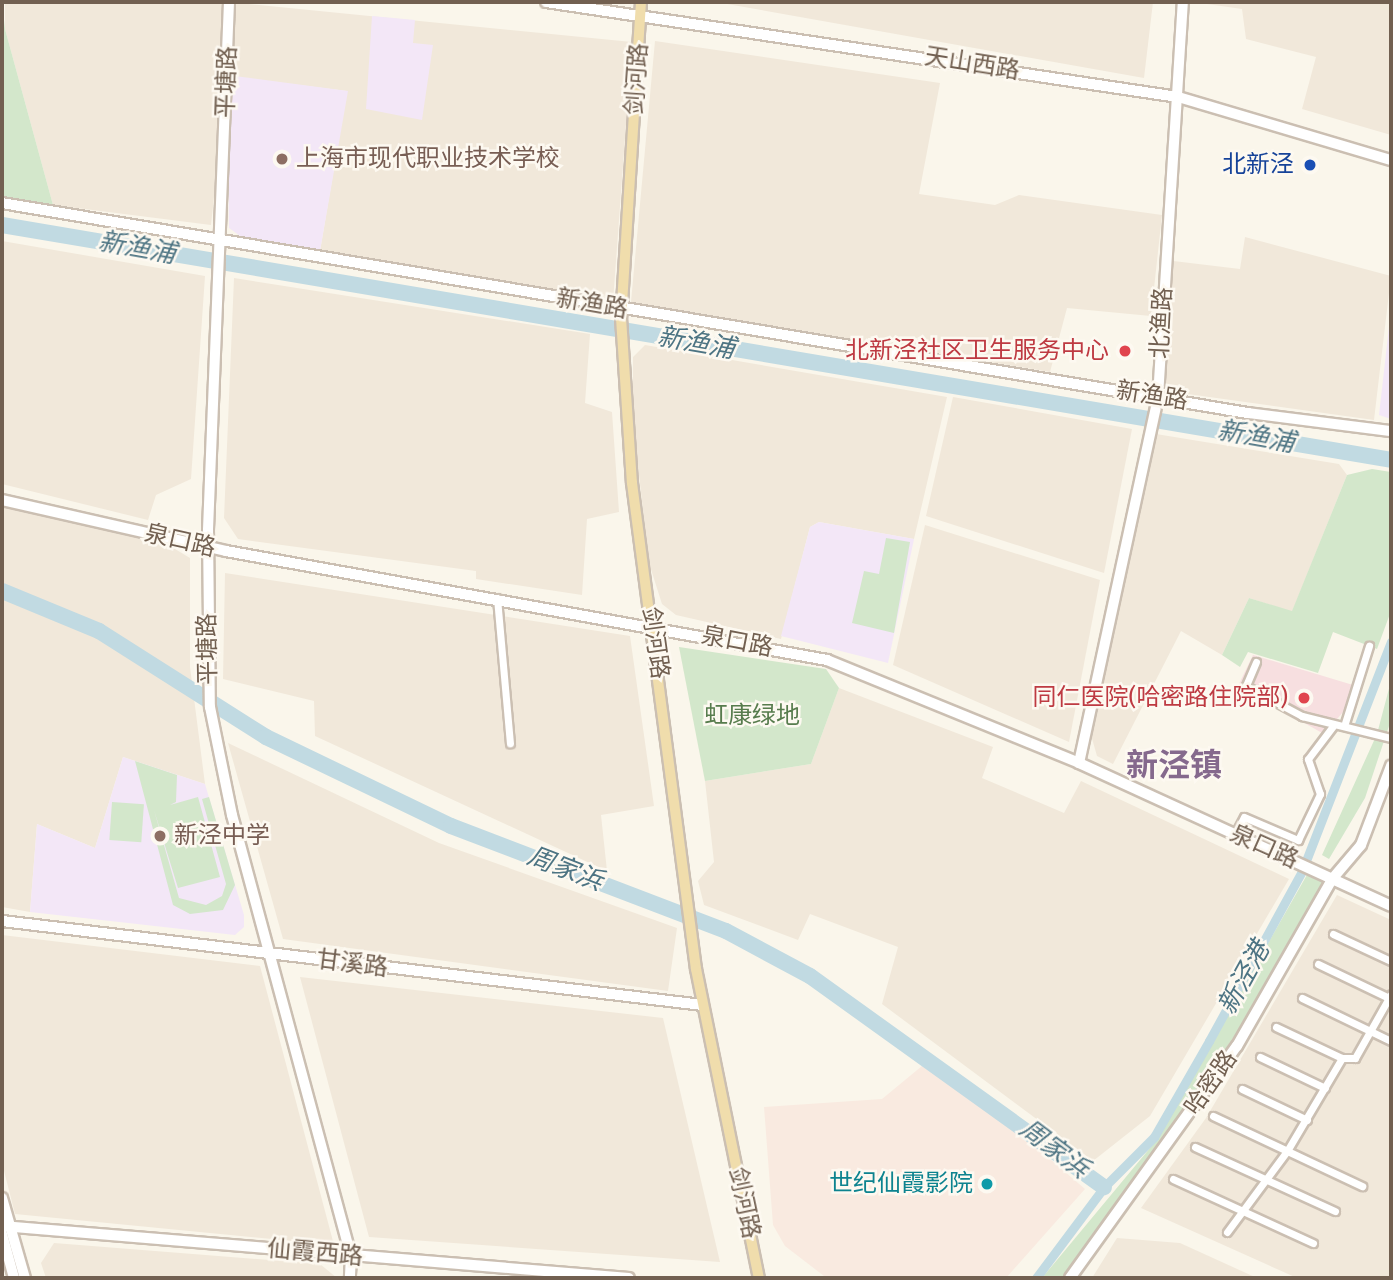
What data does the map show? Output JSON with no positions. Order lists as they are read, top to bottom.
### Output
{
  "streets": {
    "main road": ["剑河路"],
    "street": [
      "天山西路",
      "平塘路",
      "新渔路",
      "北渔路",
      "泉口路",
      "甘溪路",
      "哈密路",
      "仙霞西路"
    ]
  },
  "crossings": [
    ["天山西路", "剑河路"],
    ["天山西路", "北渔路"],
    ["剑河路", "新渔路"],
    ["剑河路", "泉口路"],
    ["剑河路", "甘溪路"],
    ["平塘路", "新渔路"],
    ["平塘路", "泉口路"],
    ["平塘路", "甘溪路"],
    ["平塘路", "仙霞西路"],
    ["新渔路", "北渔路"],
    ["北渔路", "泉口路"],
    ["泉口路", "哈密路"]
  ],
  "districts": ["新泾镇"],
  "water": ["新渔浦", "周家浜", "新泾港"],
  "parks": ["虹康绿地"],
  "places": [
    "上海市现代职业技术学校",
    "北新泾",
    "北新泾社区卫生服务中心",
    "同仁医院(哈密路住院部)",
    "新泾中学",
    "世纪仙霞影院"
  ]
}
